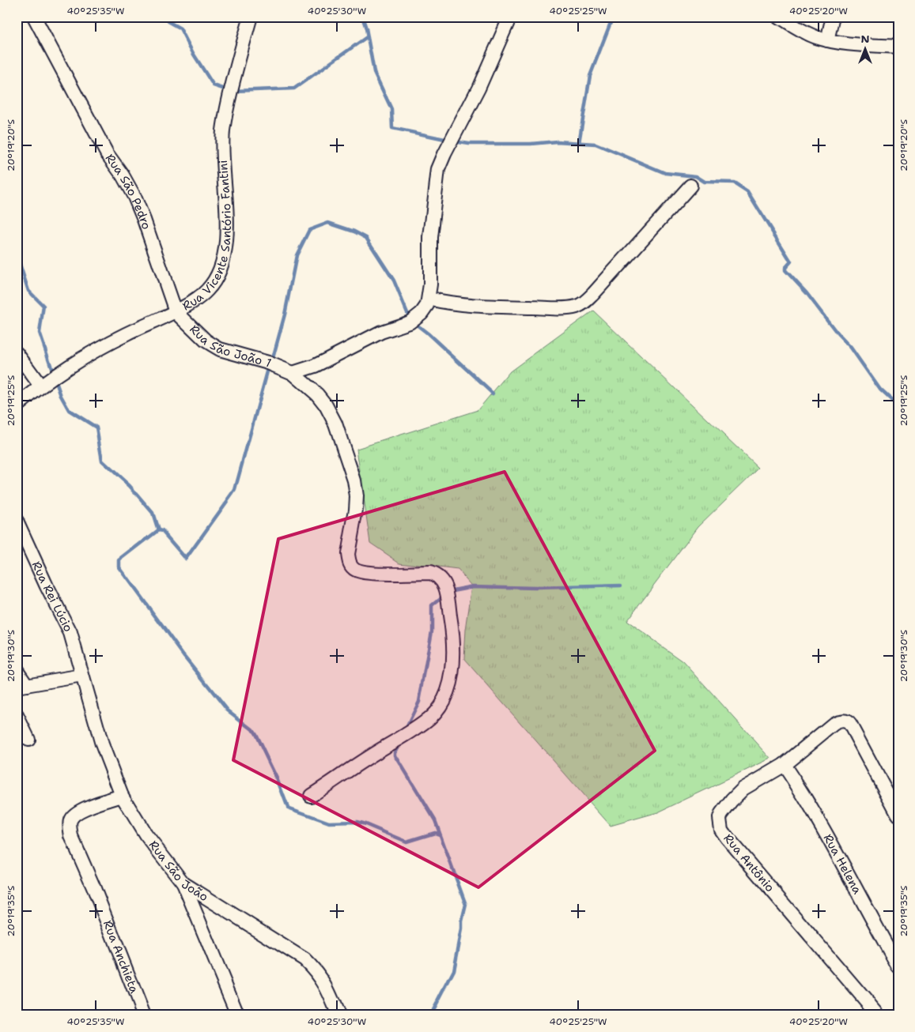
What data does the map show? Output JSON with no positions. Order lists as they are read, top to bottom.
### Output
{
  "streets": {
    "street": [
      "Rua São Pedro",
      "Rua Vicente Santório Fantini",
      "Rua São João 1",
      "Rua Rei Lúcio",
      "Rua Antônio",
      "Rua Helena",
      "Rua São João",
      "Rua Anchieta"
    ]
  },
  "crossings": [
    ["Rua São Pedro", "Rua Vicente Santório Fantini"],
    ["Rua São Pedro", "Rua São João 1"],
    ["Rua Vicente Santório Fantini", "Rua São João 1"],
    ["Rua Rei Lúcio", "Rua São João"],
    ["Rua Antônio", "Rua Helena"],
    ["Rua São João", "Rua Anchieta"]
  ],
  "north": "top",
  "coordinates": [
    "40°25'35\"W",
    "40°25'30\"W",
    "40°25'25\"W",
    "40°25'20\"W",
    "20°19'20\"S",
    "20°19'25\"S",
    "20°19'30\"S",
    "20°19'35\"S"
  ]
}
